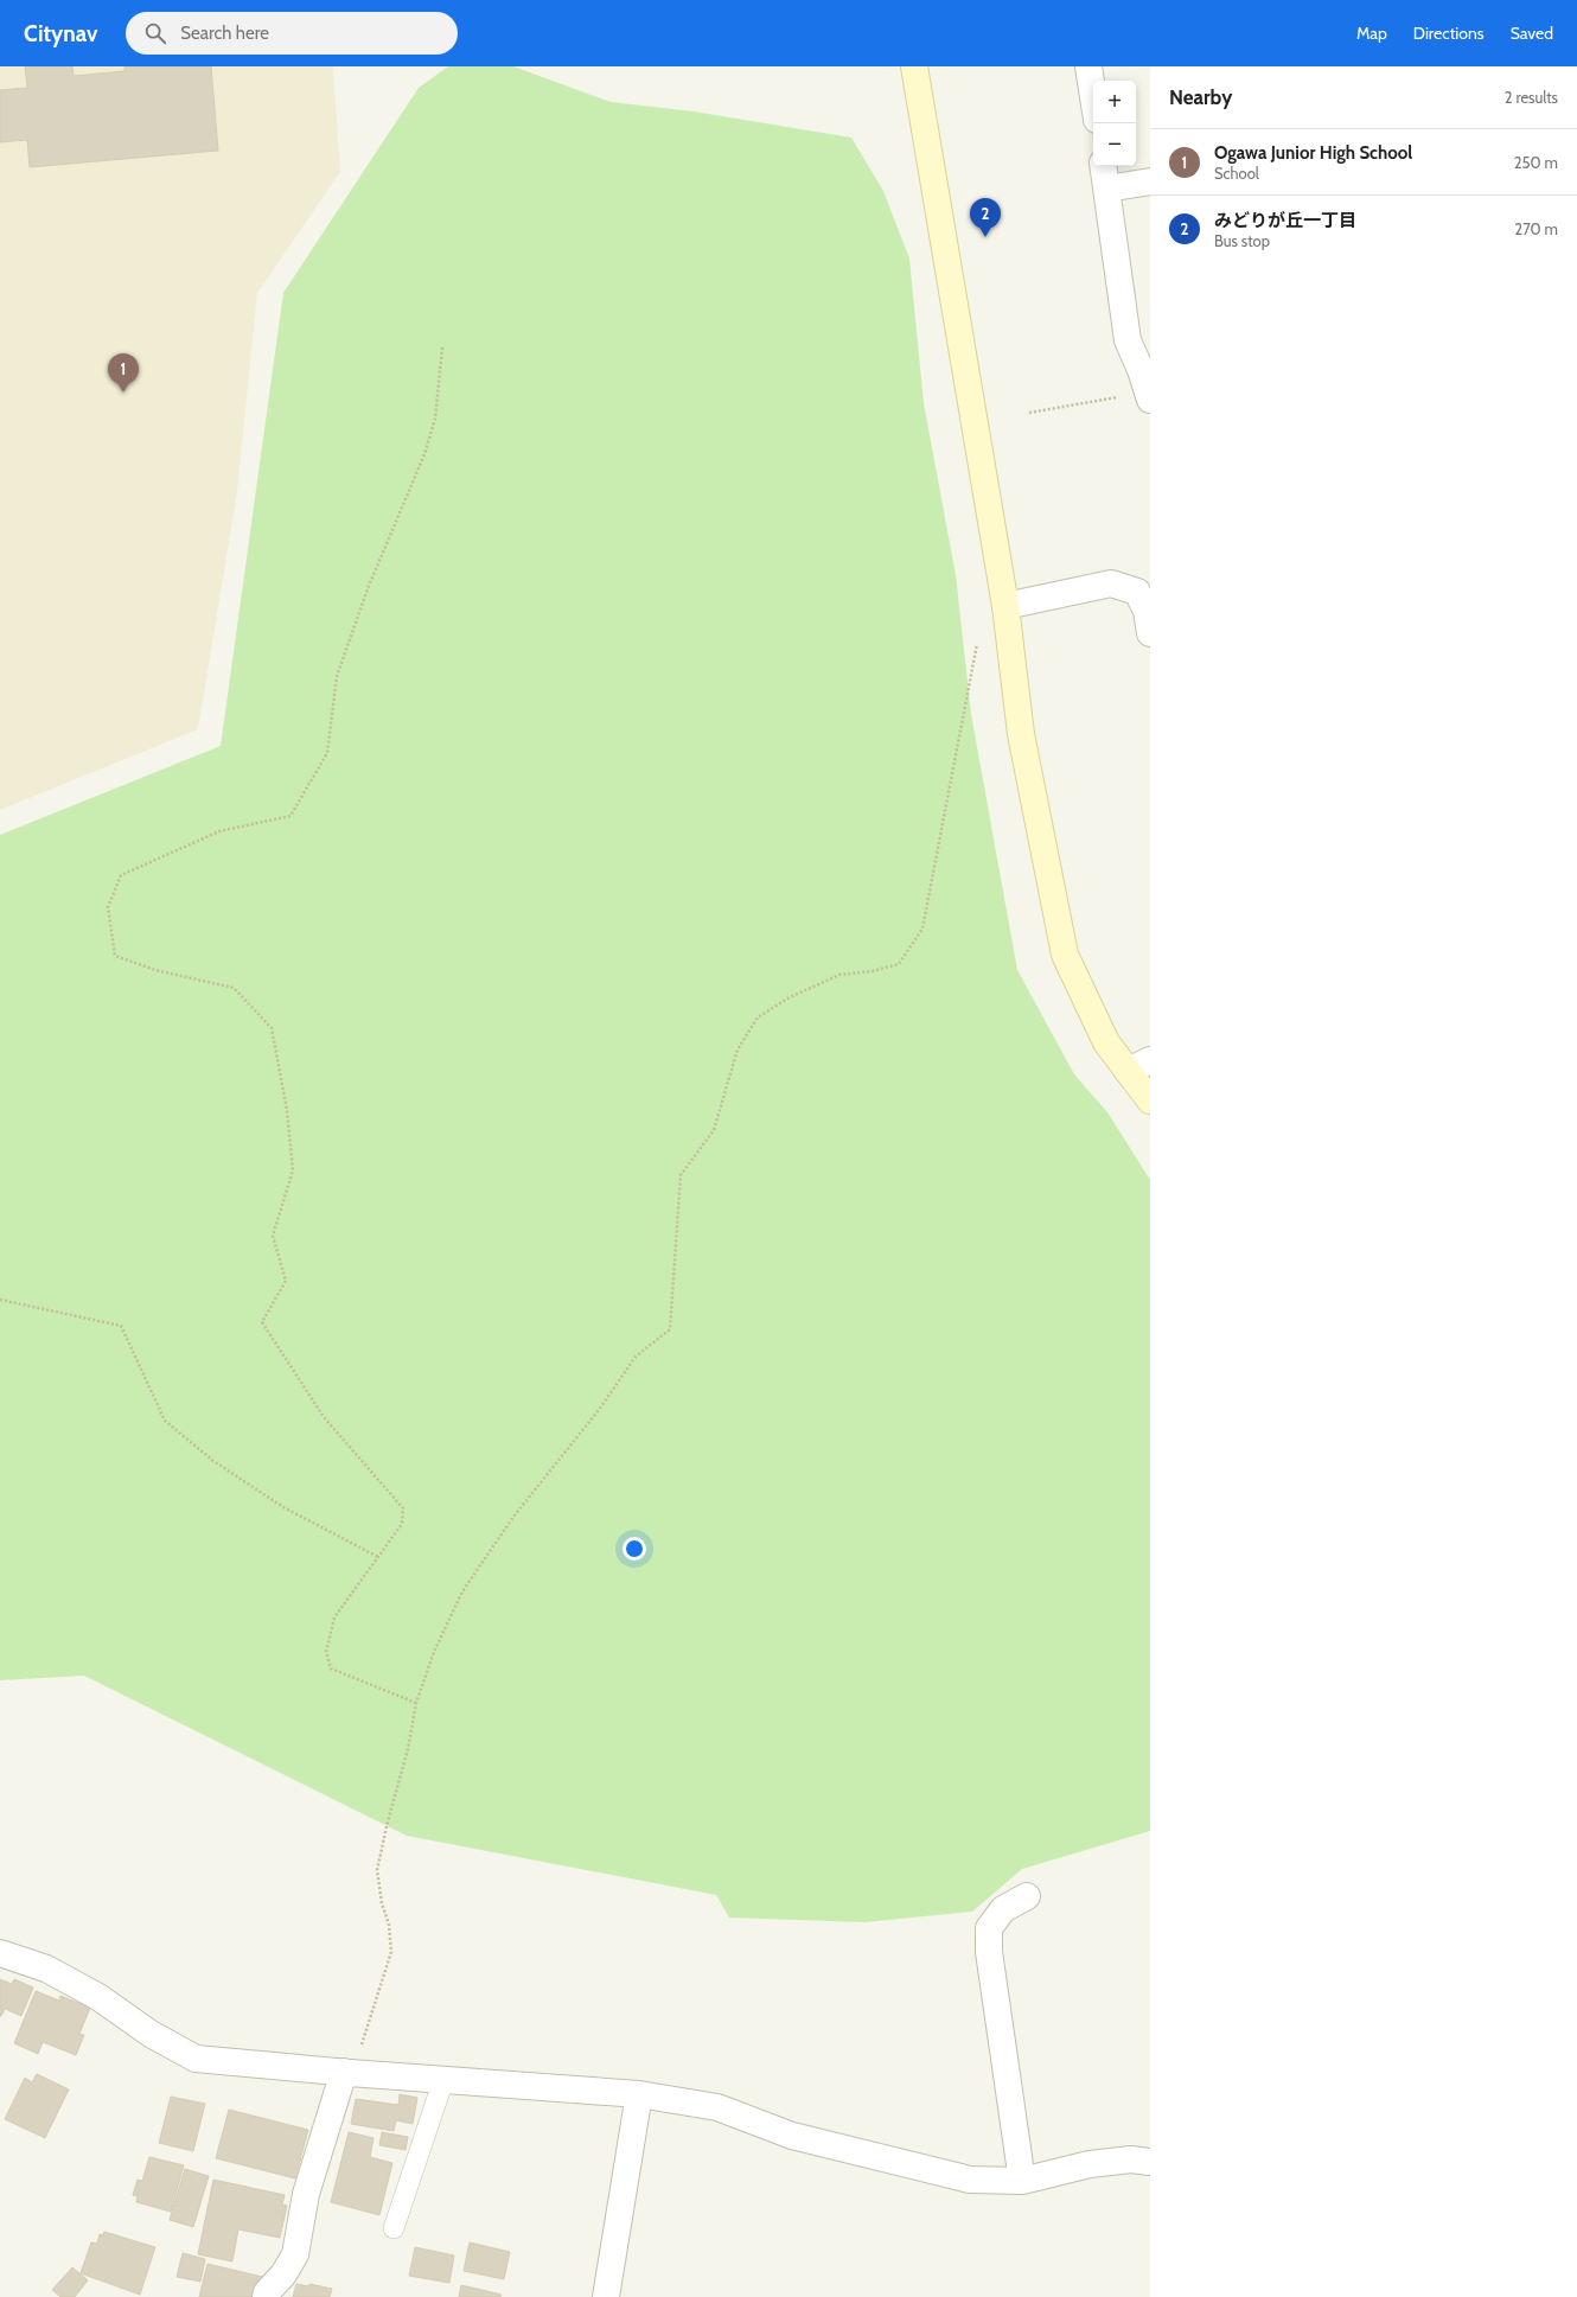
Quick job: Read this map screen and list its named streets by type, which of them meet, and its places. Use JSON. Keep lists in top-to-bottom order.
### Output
{
  "page": {
    "header": "Citynav",
    "search": "Search here",
    "nav": ["Map", "Directions", "Saved"],
    "heading": ["Nearby", "2 results"],
    "map_buttons": ["+", "−"],
    "list": [
      {
        "mark": "1",
        "name": "Ogawa Junior High School",
        "note": "School",
        "value": "250 m"
      },
      {
        "mark": "2",
        "name": "みどりが丘一丁目",
        "note": "Bus stop",
        "value": "270 m"
      }
    ],
    "pins": ["2", "1"]
  }
}
